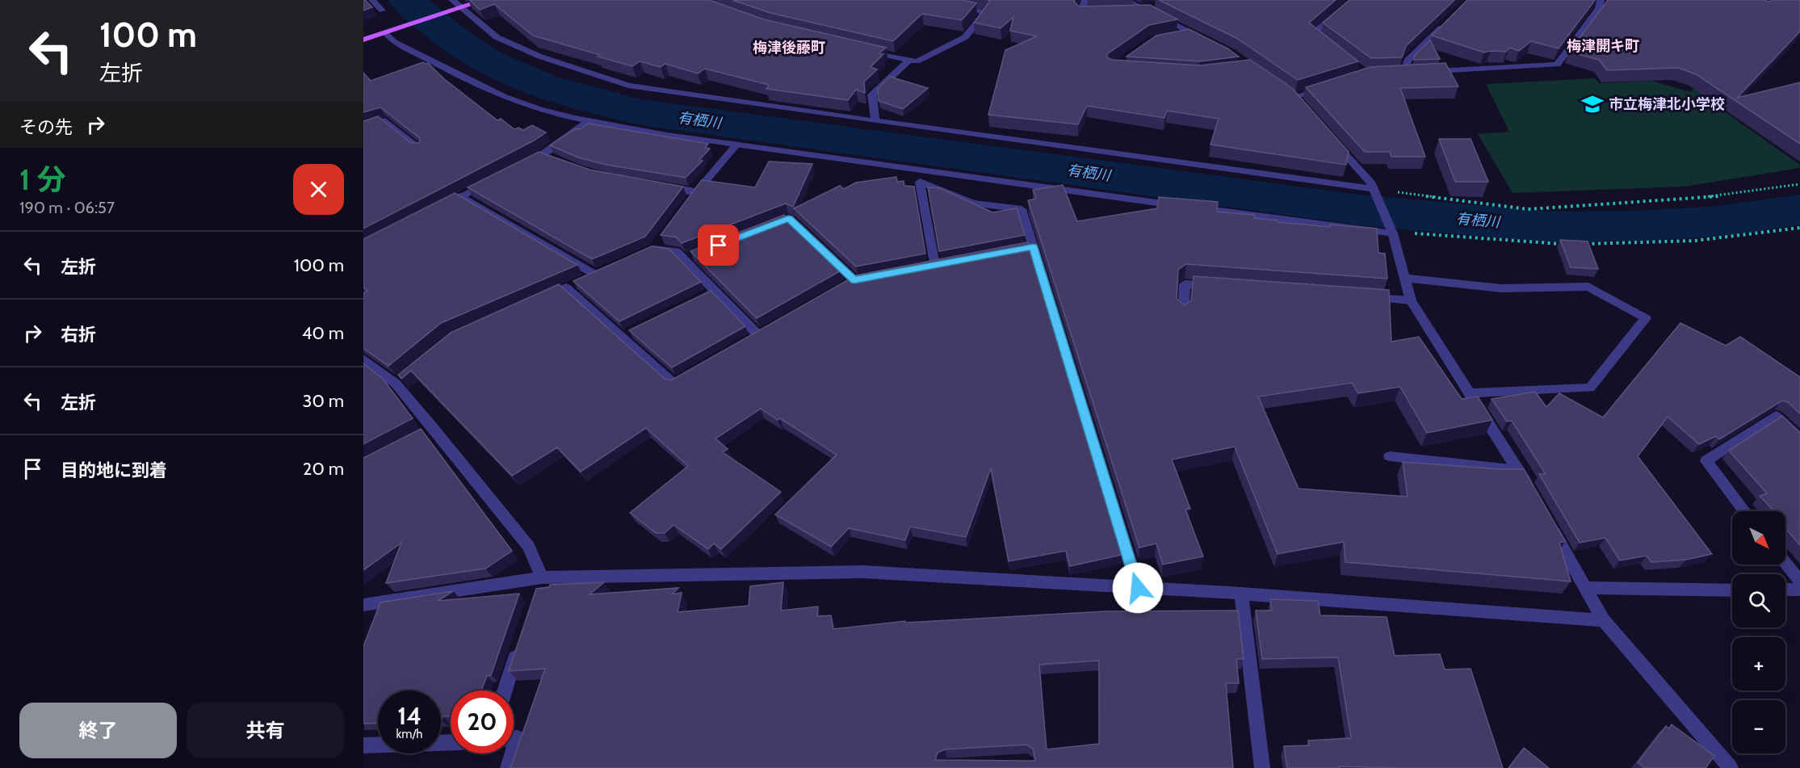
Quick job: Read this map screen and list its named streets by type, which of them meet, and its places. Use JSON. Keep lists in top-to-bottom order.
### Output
{
  "districts": ["梅津開キ町", "梅津後藤町"],
  "water": ["有栖川"],
  "places": {
    "school or university": ["市立梅津北小学校"]
  },
  "north": "bottom right",
  "page": {
    "turn": ["100 m", "左折"],
    "then": "その先",
    "heading": ["1 分", "190 m · 06:57"],
    "list": [
      {
        "name": "左折",
        "value": "100 m"
      },
      {
        "name": "右折",
        "value": "40 m"
      },
      {
        "name": "左折",
        "value": "30 m"
      },
      {
        "name": "目的地に到着",
        "value": "20 m"
      }
    ],
    "map_buttons": ["+", "−"],
    "speed": "14 km/h",
    "limit": "20",
    "buttons": ["終了", "共有"]
  }
}
